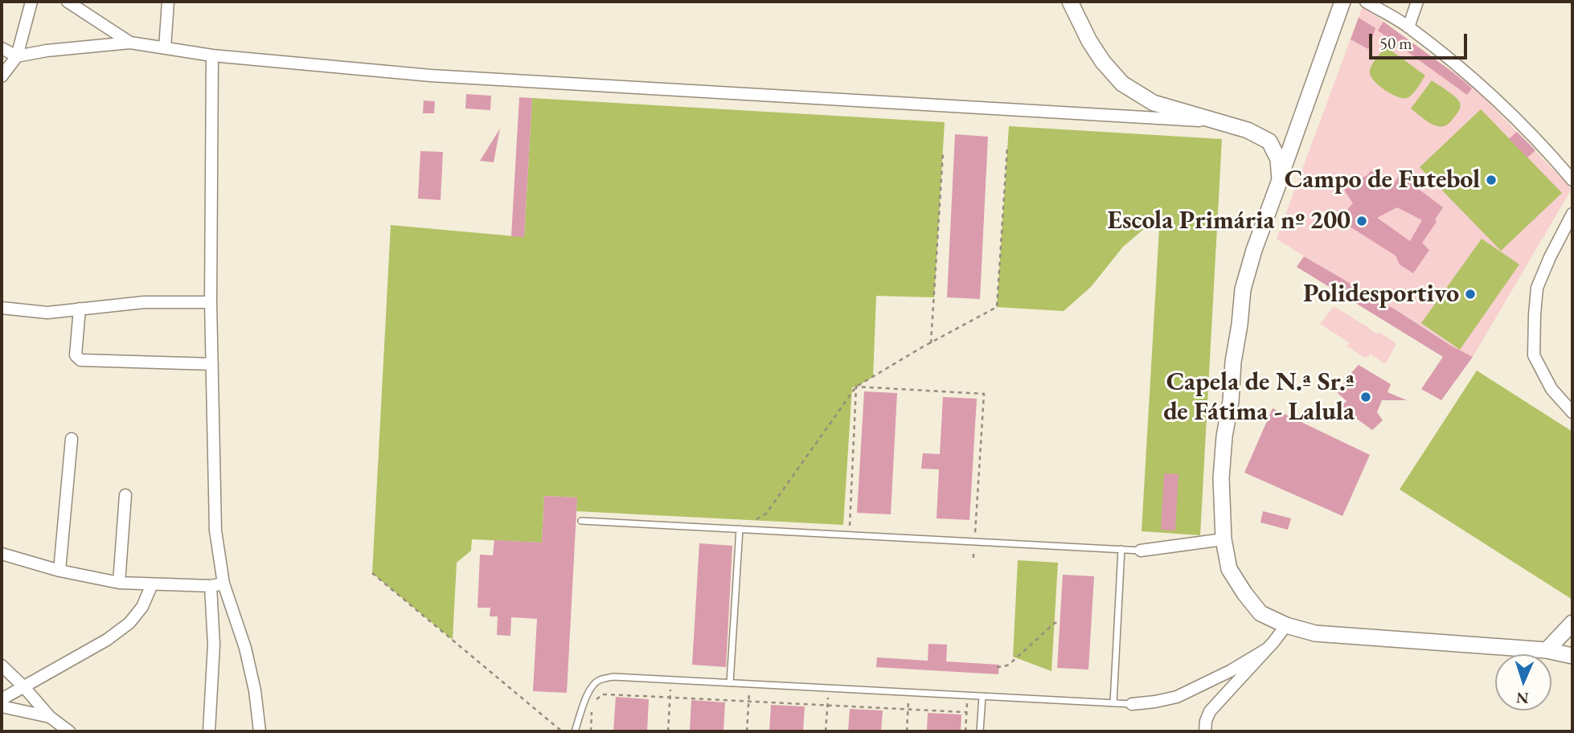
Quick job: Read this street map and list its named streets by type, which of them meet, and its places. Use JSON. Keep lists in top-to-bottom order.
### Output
{
  "places": [
    "Campo de Futebol",
    "Escola Primária nº 200",
    "Polidesportivo",
    "Capela de N.ª Sr.ª de Fátima - Lalula"
  ],
  "scale_bar": "50 m",
  "north": "bottom"
}
